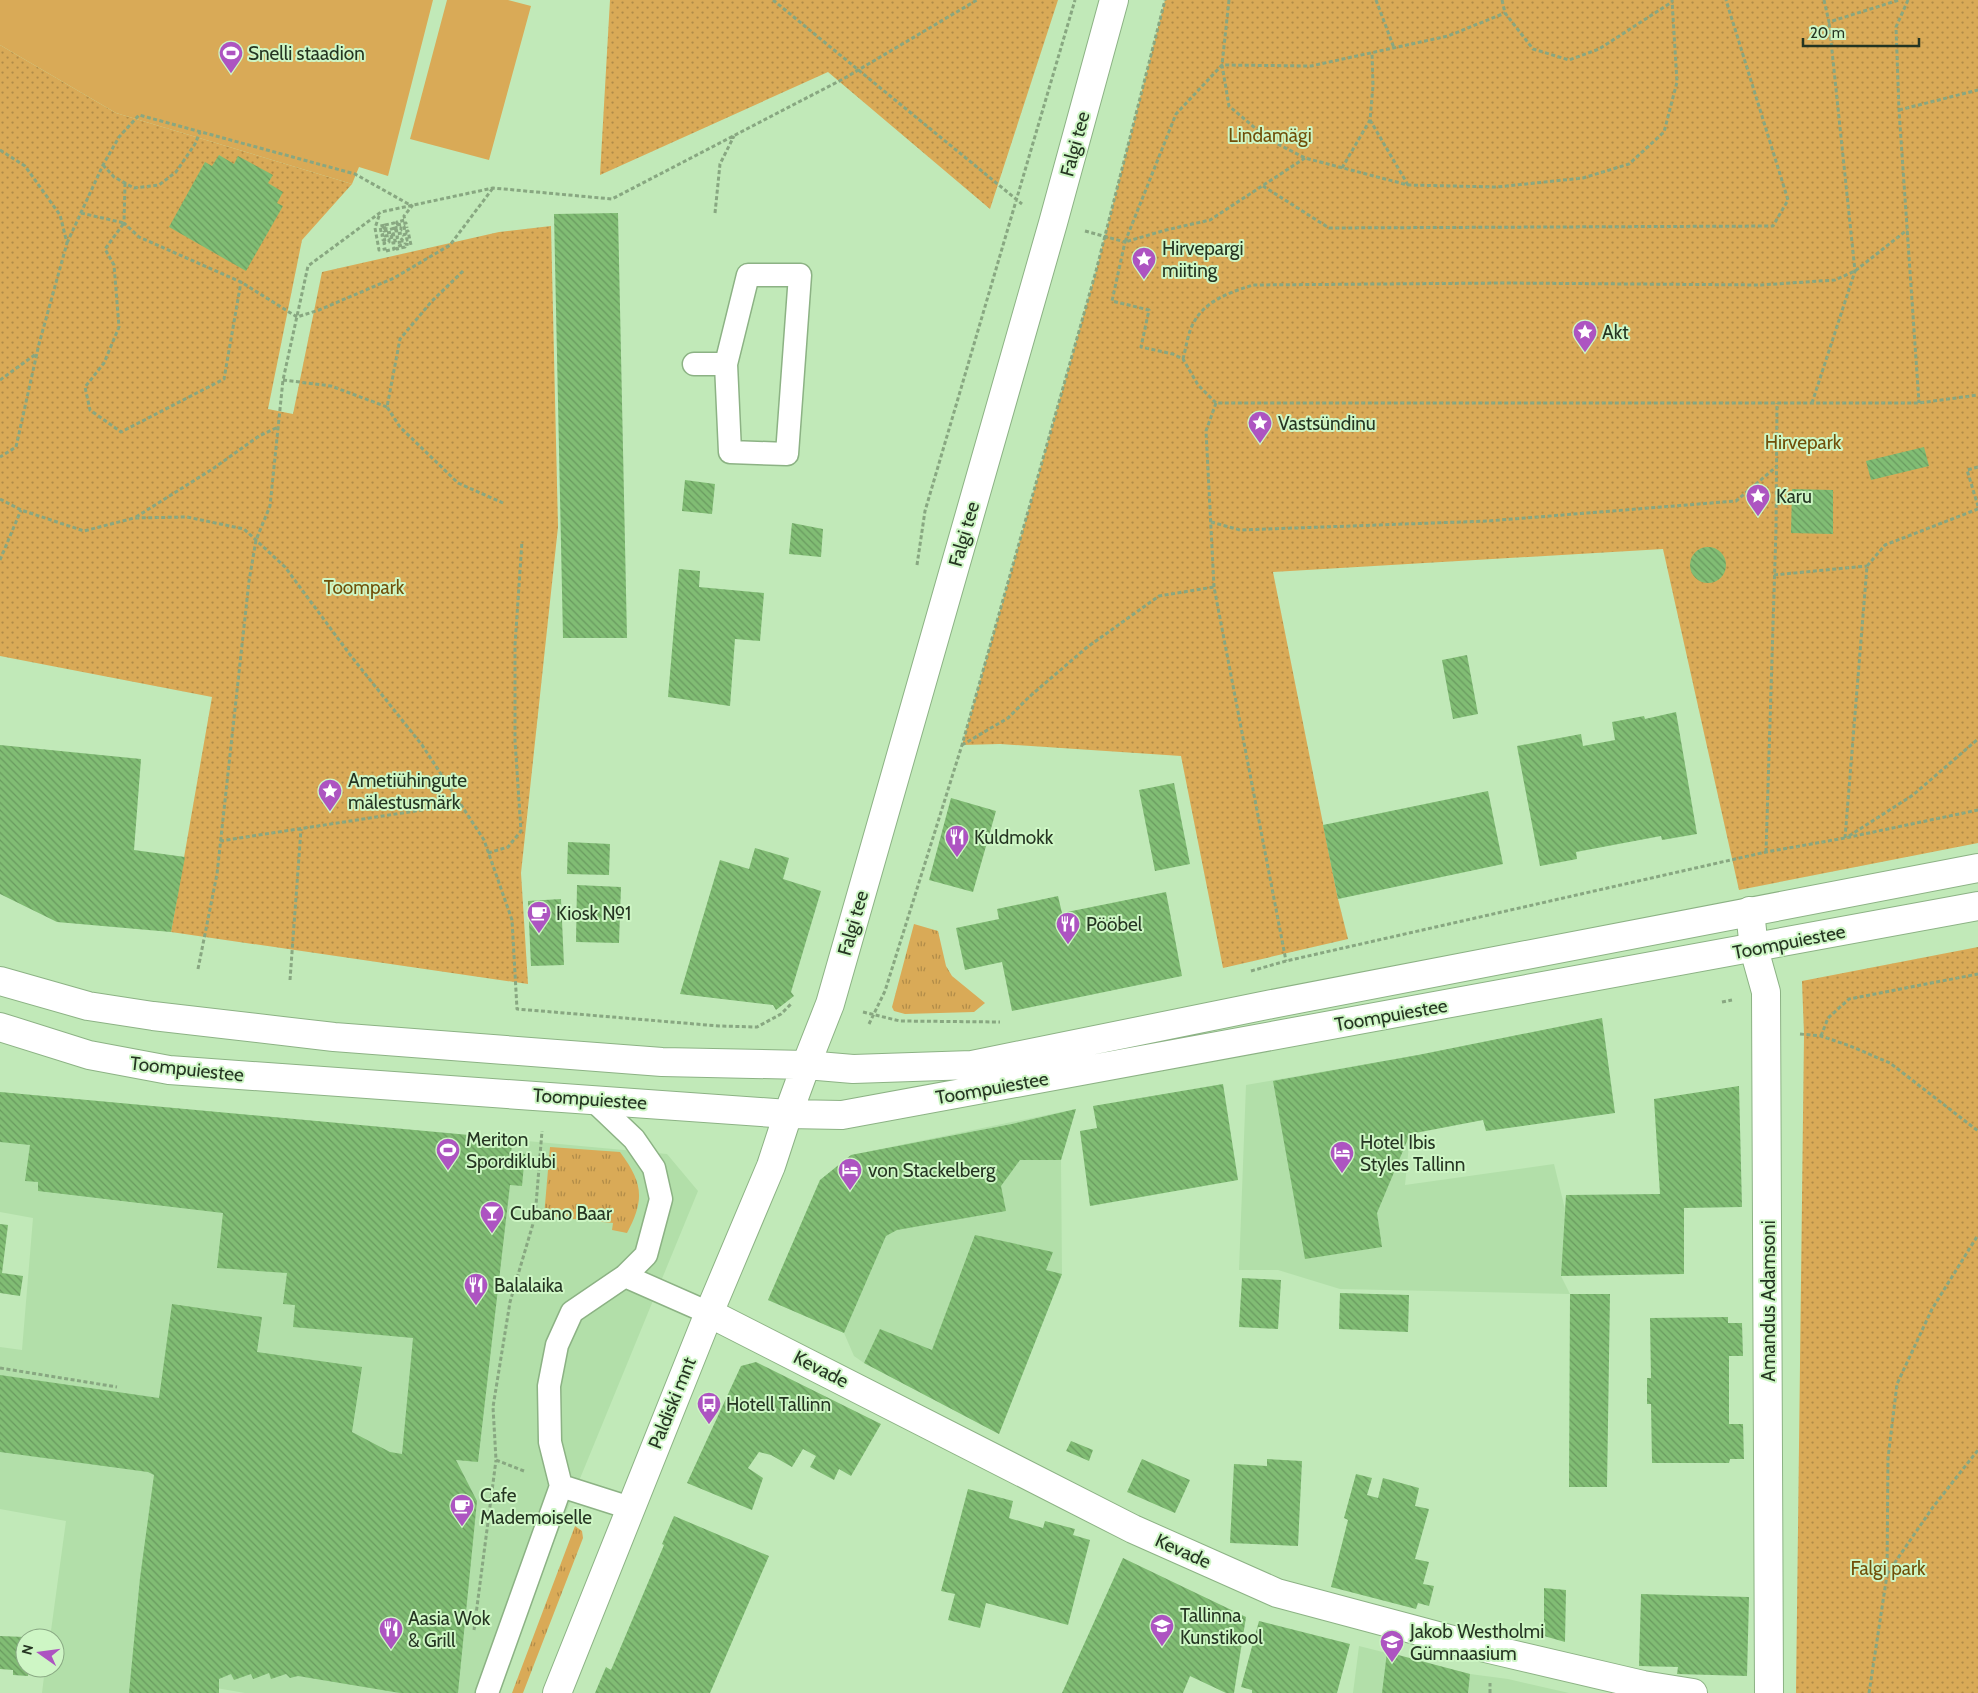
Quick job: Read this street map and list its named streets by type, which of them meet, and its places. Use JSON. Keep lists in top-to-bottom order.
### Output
{
  "streets": {
    "main road": [
      "Falgi tee",
      "Toompuiestee",
      "Amandus Adamsoni",
      "Kevade",
      "Paldiski mnt"
    ]
  },
  "crossings": [
    ["Falgi tee", "Toompuiestee"],
    ["Falgi tee", "Paldiski mnt"],
    ["Toompuiestee", "Amandus Adamsoni"],
    ["Toompuiestee", "Paldiski mnt"],
    ["Kevade", "Paldiski mnt"]
  ],
  "parks": [
    "Lindamägi",
    "Hirvepark",
    "Toompark",
    "Falgi park"
  ],
  "places": {
    "sports": ["Snelli staadion", "Meriton Spordiklubi"],
    "place": [
      "Hirvepargi miiting",
      "Akt",
      "Vastsündinu",
      "Karu",
      "Ametiühingute mälestusmärk"
    ],
    "restaurant": [
      "Kuldmokk",
      "Pööbel",
      "Balalaika",
      "Aasia Wok & Grill"
    ],
    "cafe": ["Kiosk №1", "Cafe Mademoiselle"],
    "hotel": ["Hotel Ibis Styles Tallinn", "von Stackelberg"],
    "bar": ["Cubano Baar"],
    "bus stop": ["Hotell Tallinn"],
    "school or university": ["Tallinna Kunstikool", "Jakob Westholmi Gümnaasium"]
  },
  "scale_bar": "20 m",
  "north": "left"
}
